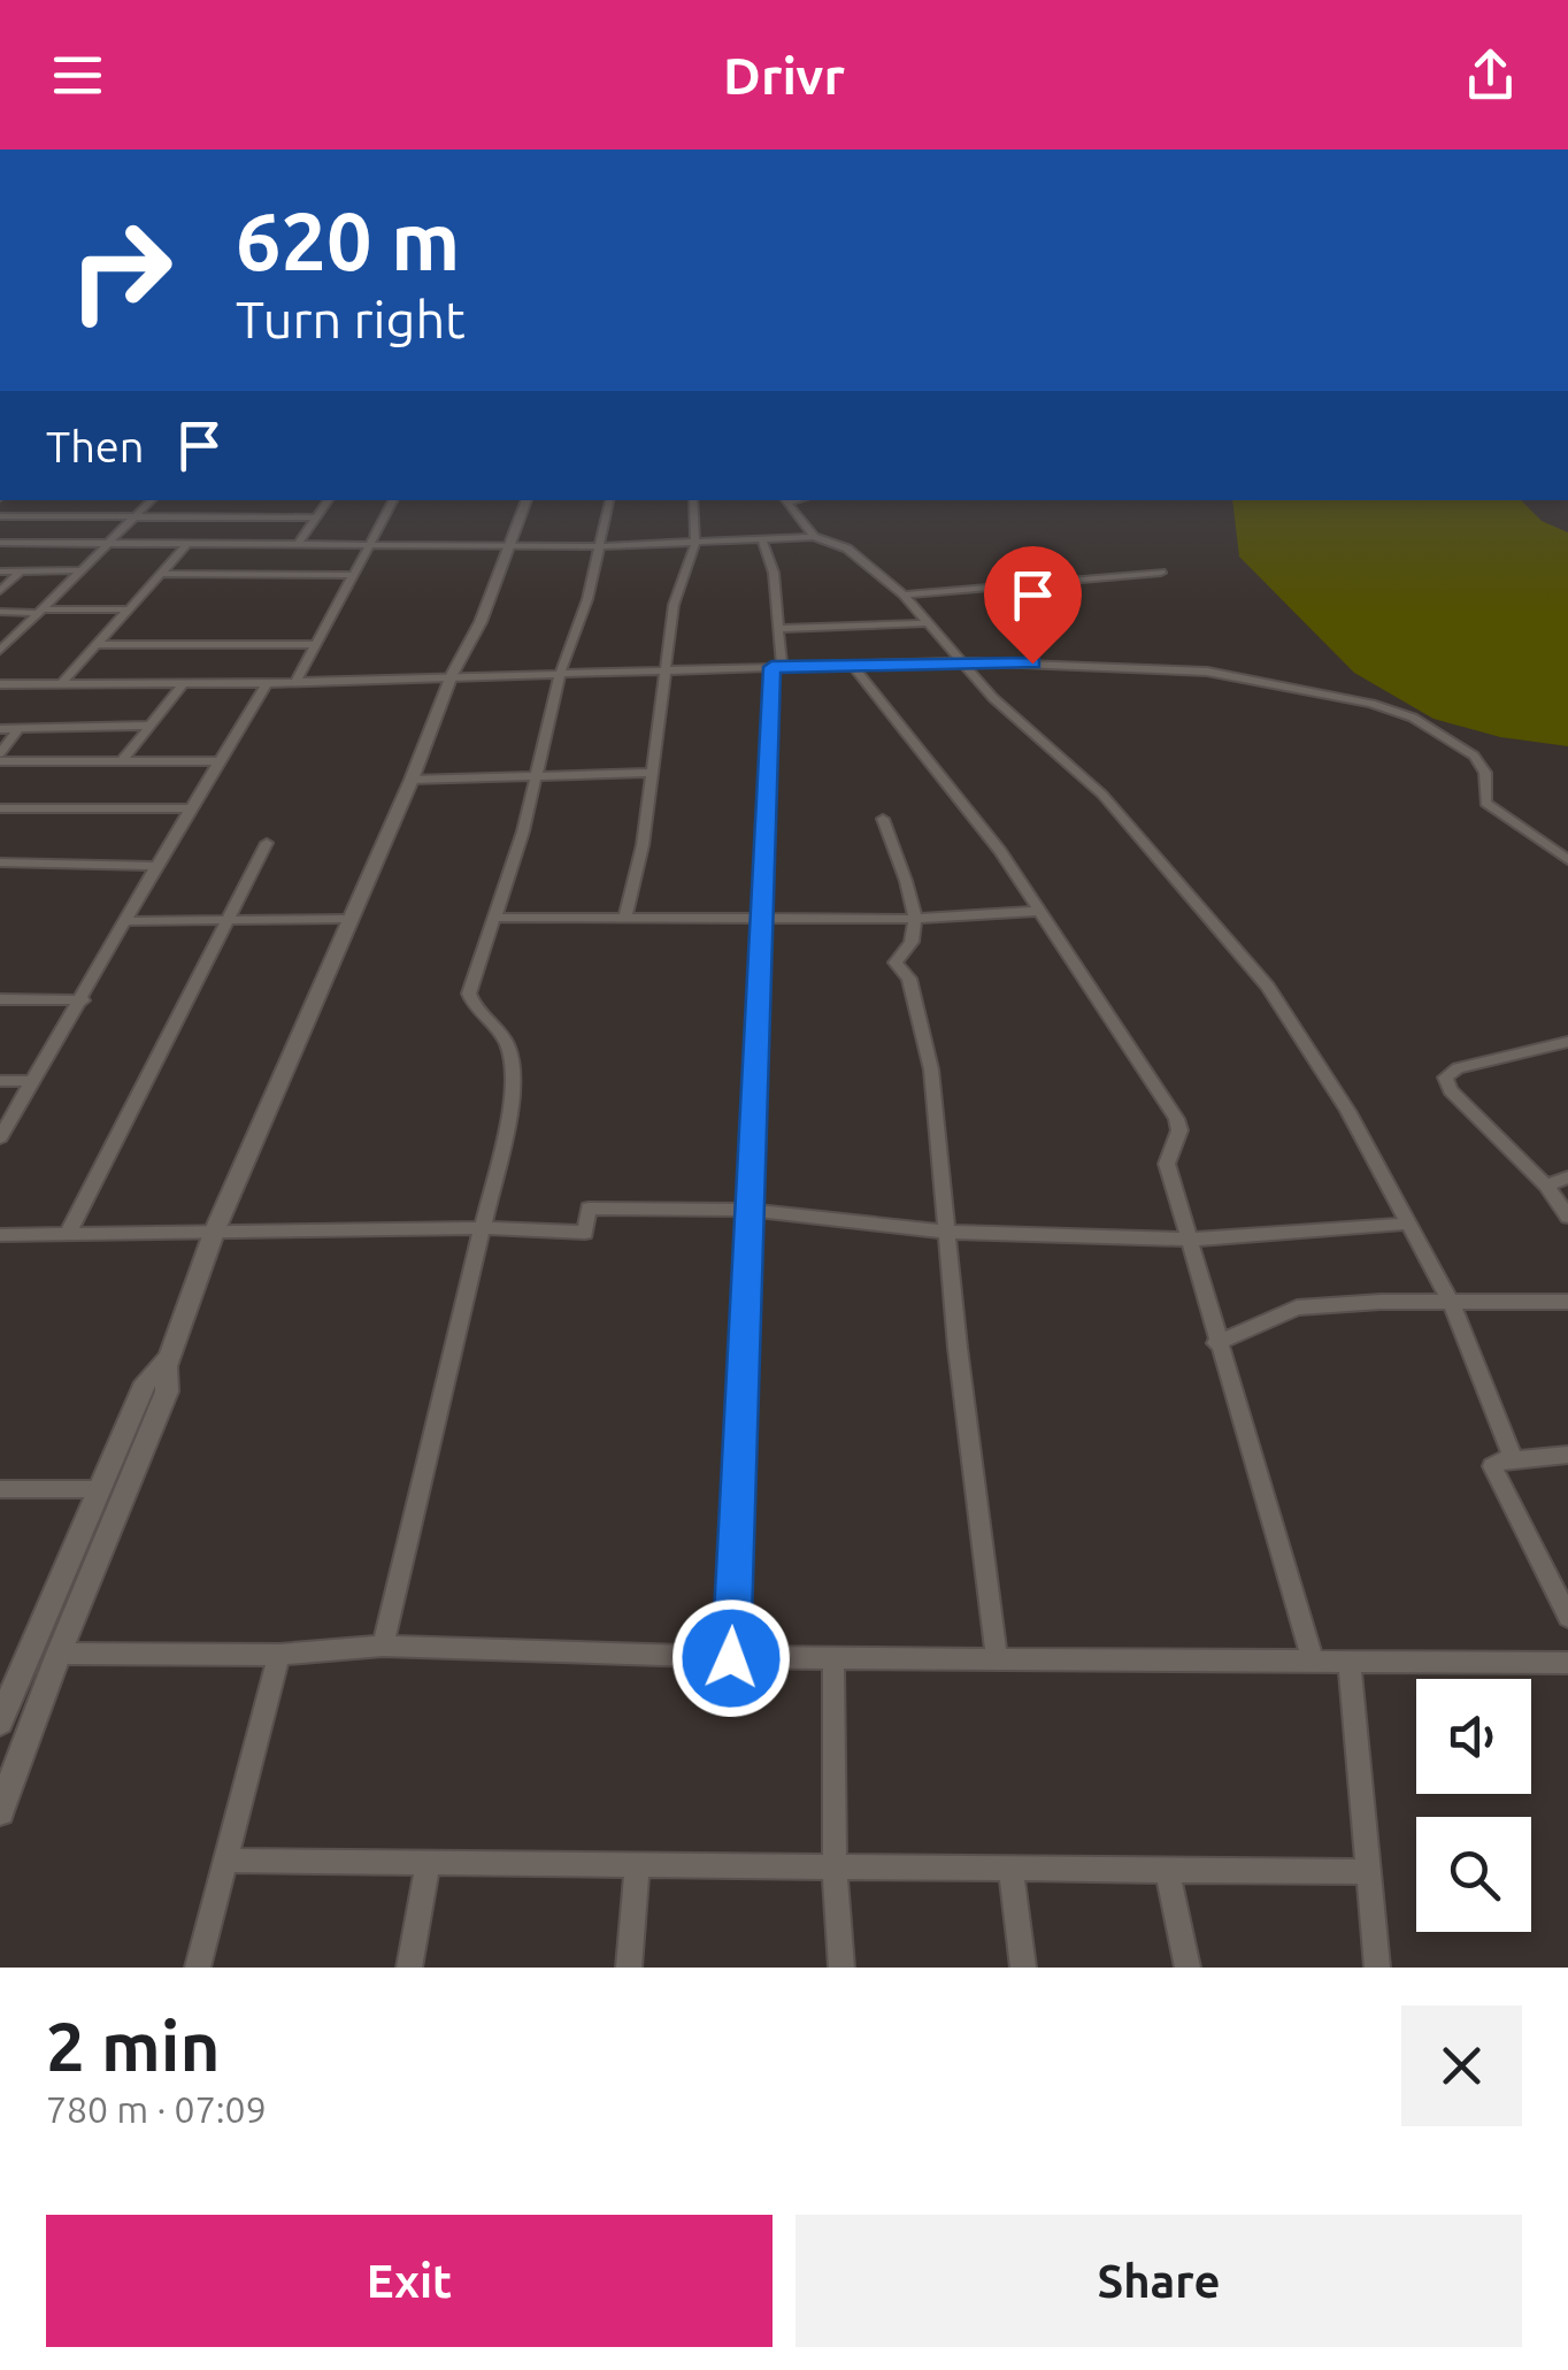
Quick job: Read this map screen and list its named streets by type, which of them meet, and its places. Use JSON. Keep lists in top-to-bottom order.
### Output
{
  "page": {
    "header": "Drivr",
    "turn": ["620 m", "Turn right"],
    "then": "Then",
    "heading": ["2 min", "780 m · 07:09"],
    "buttons": ["Exit", "Share"]
  }
}
